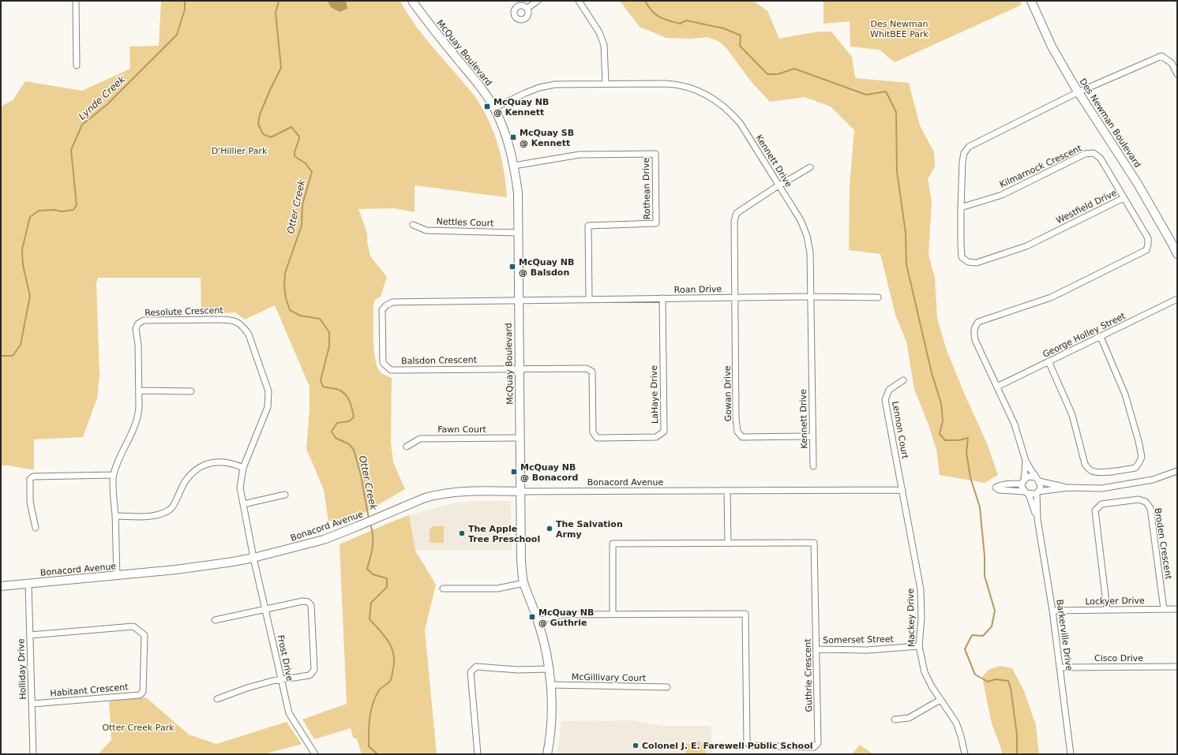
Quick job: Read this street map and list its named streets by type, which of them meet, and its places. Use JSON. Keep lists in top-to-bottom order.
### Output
{
  "streets": {
    "street": [
      "McQuay Boulevard",
      "Des Newman Boulevard",
      "Kennett Drive",
      "Kilmarnock Crescent",
      "Rothean Drive",
      "Westfield Drive",
      "Nettles Court",
      "Roan Drive",
      "Resolute Crescent",
      "George Holley Street",
      "Balsdon Crescent",
      "Gowan Drive",
      "LaHaye Drive",
      "Fawn Court",
      "Lennon Court",
      "Bonacord Avenue",
      "Broden Crescent",
      "Lockyer Drive",
      "Mackey Drive",
      "Barkerville Drive",
      "Somerset Street",
      "Frost Drive",
      "Cisco Drive",
      "Holliday Drive",
      "Guthrie Crescent",
      "McGillivary Court",
      "Habitant Crescent"
    ]
  },
  "crossings": [
    ["McQuay Boulevard", "Kennett Drive"],
    ["McQuay Boulevard", "Rothean Drive"],
    ["McQuay Boulevard", "Nettles Court"],
    ["McQuay Boulevard", "Roan Drive"],
    ["McQuay Boulevard", "Balsdon Crescent"],
    ["McQuay Boulevard", "LaHaye Drive"],
    ["McQuay Boulevard", "Fawn Court"],
    ["McQuay Boulevard", "Bonacord Avenue"],
    ["McQuay Boulevard", "Guthrie Crescent"],
    ["McQuay Boulevard", "McGillivary Court"],
    ["Des Newman Boulevard", "Westfield Drive"],
    ["Kennett Drive", "Roan Drive"],
    ["Kennett Drive", "Gowan Drive"],
    ["Kilmarnock Crescent", "Westfield Drive"],
    ["Rothean Drive", "Roan Drive"],
    ["Westfield Drive", "George Holley Street"],
    ["Westfield Drive", "Barkerville Drive"],
    ["Roan Drive", "Balsdon Crescent"],
    ["Roan Drive", "Gowan Drive"],
    ["Roan Drive", "LaHaye Drive"],
    ["Resolute Crescent", "Bonacord Avenue"],
    ["Resolute Crescent", "Frost Drive"],
    ["Balsdon Crescent", "LaHaye Drive"],
    ["Lennon Court", "Bonacord Avenue"],
    ["Lennon Court", "Mackey Drive"],
    ["Bonacord Avenue", "Mackey Drive"],
    ["Bonacord Avenue", "Frost Drive"],
    ["Bonacord Avenue", "Holliday Drive"],
    ["Broden Crescent", "Lockyer Drive"],
    ["Lockyer Drive", "Barkerville Drive"],
    ["Mackey Drive", "Somerset Street"],
    ["Barkerville Drive", "Cisco Drive"],
    ["Somerset Street", "Guthrie Crescent"],
    ["Holliday Drive", "Habitant Crescent"]
  ],
  "water": ["Lynde Creek", "Otter Creek"],
  "parks": ["Des Newman WhitBEE Park", "D'Hillier Park", "Otter Creek Park"],
  "places": {
    "transit": [
      "McQuay NB @ Kennett",
      "McQuay SB @ Kennett",
      "McQuay NB @ Balsdon",
      "McQuay NB @ Bonacord",
      "McQuay NB @ Guthrie"
    ],
    "other": ["The Salvation Army", "The Apple Tree Preschool", "Colonel J. E. Farewell Public School"]
  }
}
